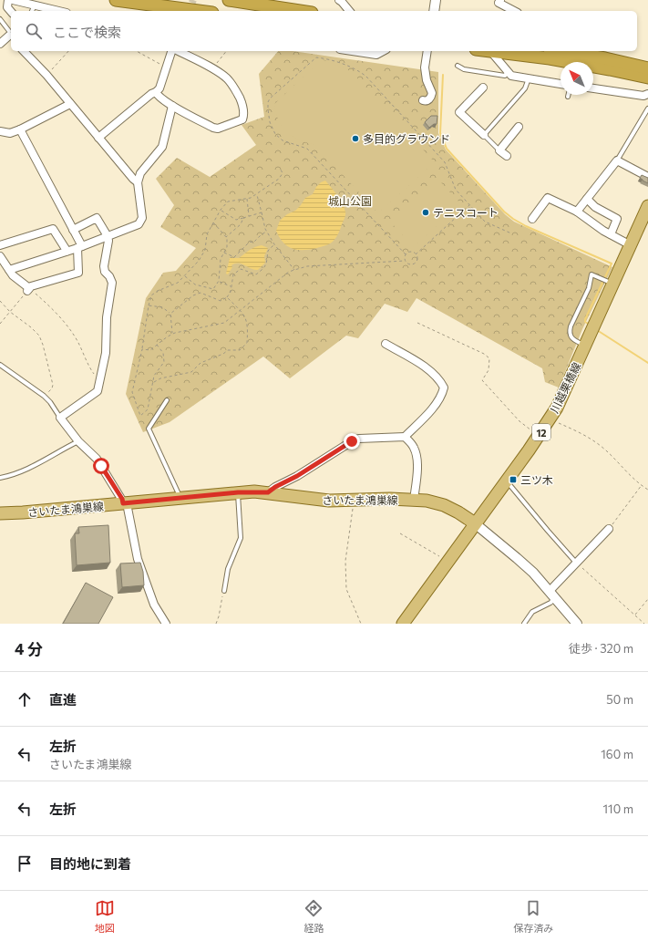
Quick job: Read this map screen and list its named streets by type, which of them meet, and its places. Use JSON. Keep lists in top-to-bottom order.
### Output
{
  "streets": {
    "main road": ["川越栗橋線", "12", "さいたま鴻巣線"]
  },
  "crossings": [
    ["川越栗橋線", "さいたま鴻巣線"]
  ],
  "parks": ["城山公園"],
  "places": {
    "other": ["多目的グラウンド", "テニスコート"],
    "transit": ["三ツ木"]
  },
  "north": "top left",
  "page": {
    "search": "ここで検索",
    "heading": ["4 分", "徒歩 · 320 m"],
    "list": [
      ["直進", "50 m"],
      ["左折", "さいたま鴻巣線", "160 m"],
      ["左折", "110 m"],
      "目的地に到着"
    ],
    "nav": ["地図", "経路", "保存済み"]
  }
}
